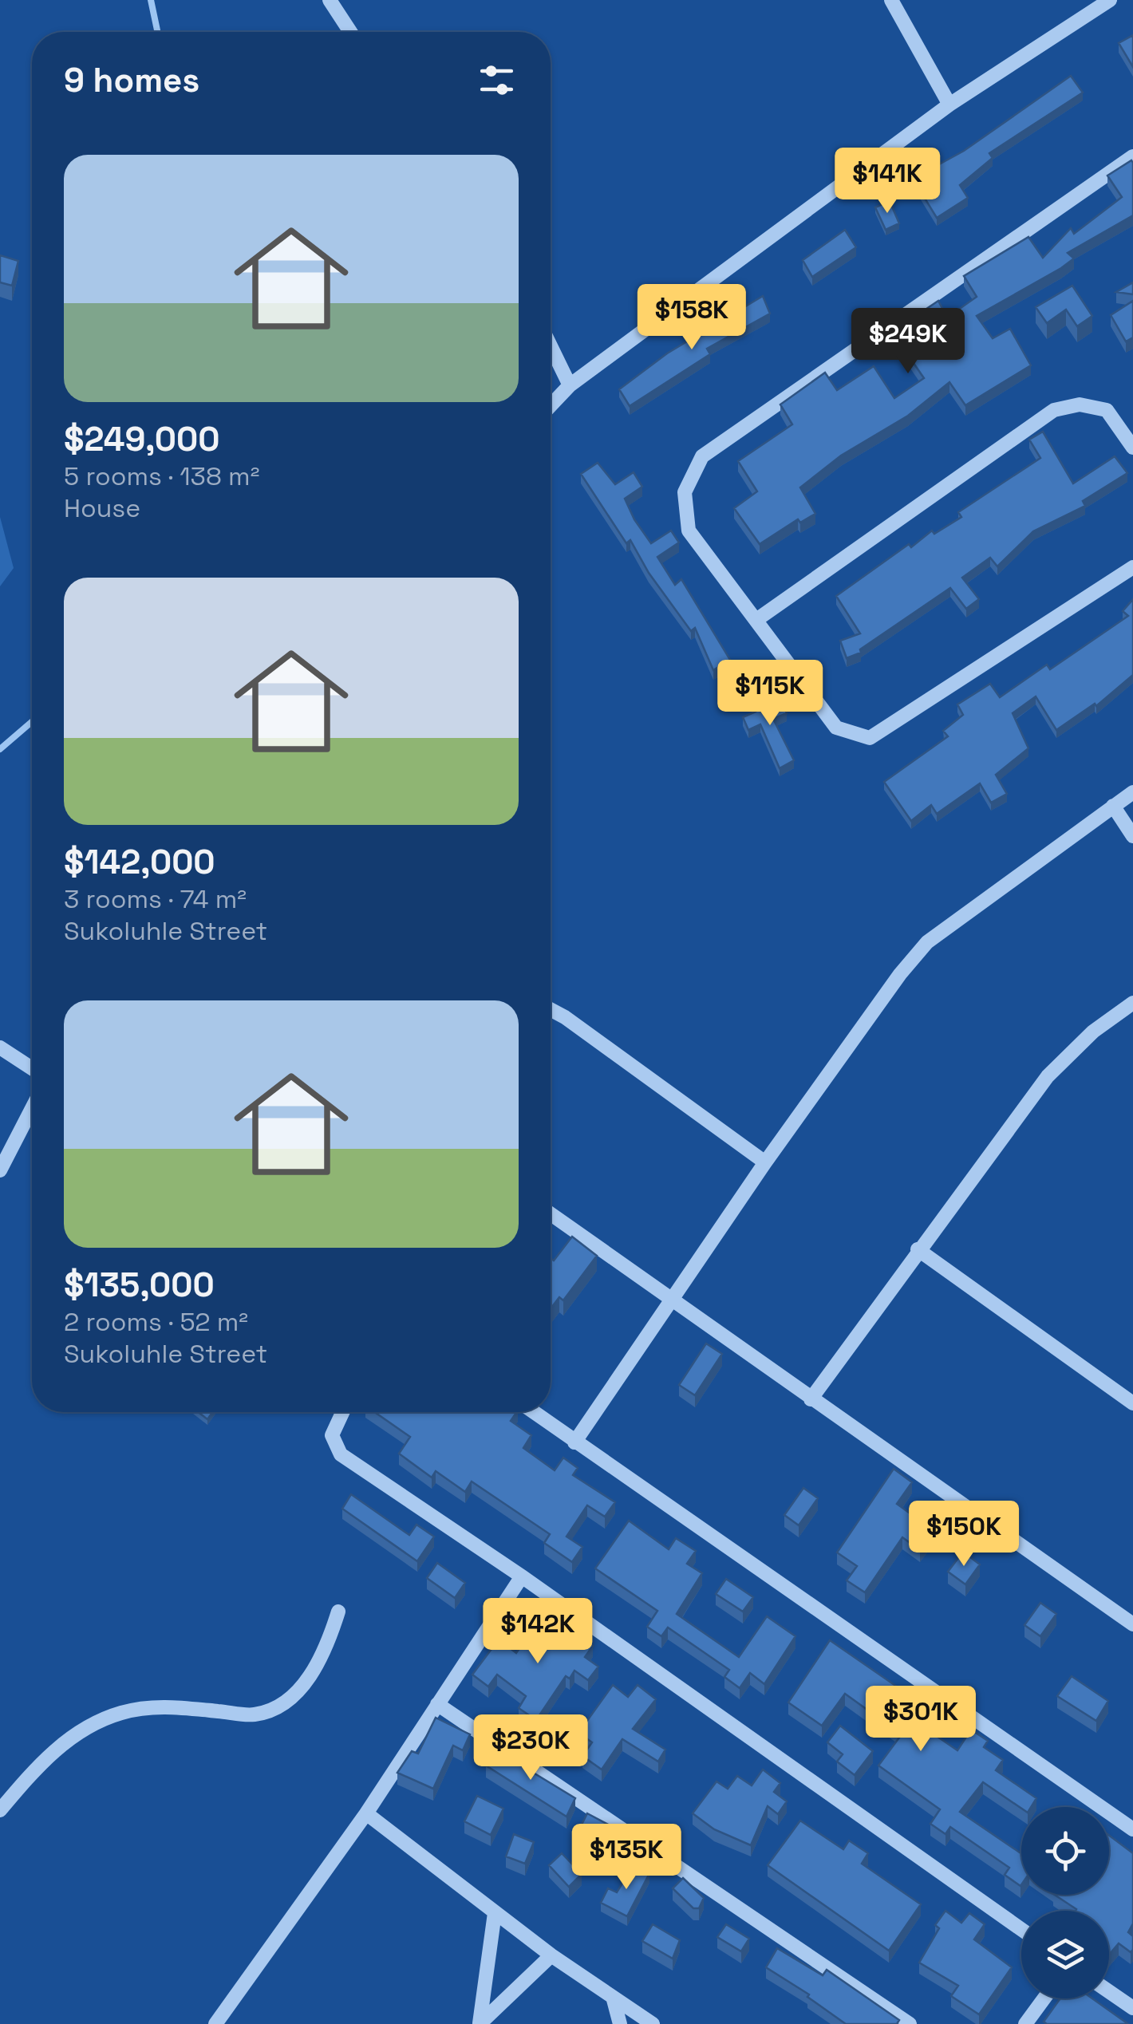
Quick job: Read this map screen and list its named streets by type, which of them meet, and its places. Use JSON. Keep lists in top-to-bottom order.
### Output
{
  "page": {
    "heading": "9 homes",
    "list": [
      {
        "name": "$249,000",
        "note": "5 rooms · 138 m² · House"
      },
      {
        "name": "$142,000",
        "note": "3 rooms · 74 m² · Sukoluhle Street"
      },
      {
        "name": "$135,000",
        "note": "2 rooms · 52 m² · Sukoluhle Street"
      }
    ],
    "price": [
      "$141K",
      "$158K",
      "$249K",
      "$115K",
      "$150K",
      "$142K",
      "$301K",
      "$230K",
      "$135K"
    ]
  }
}
